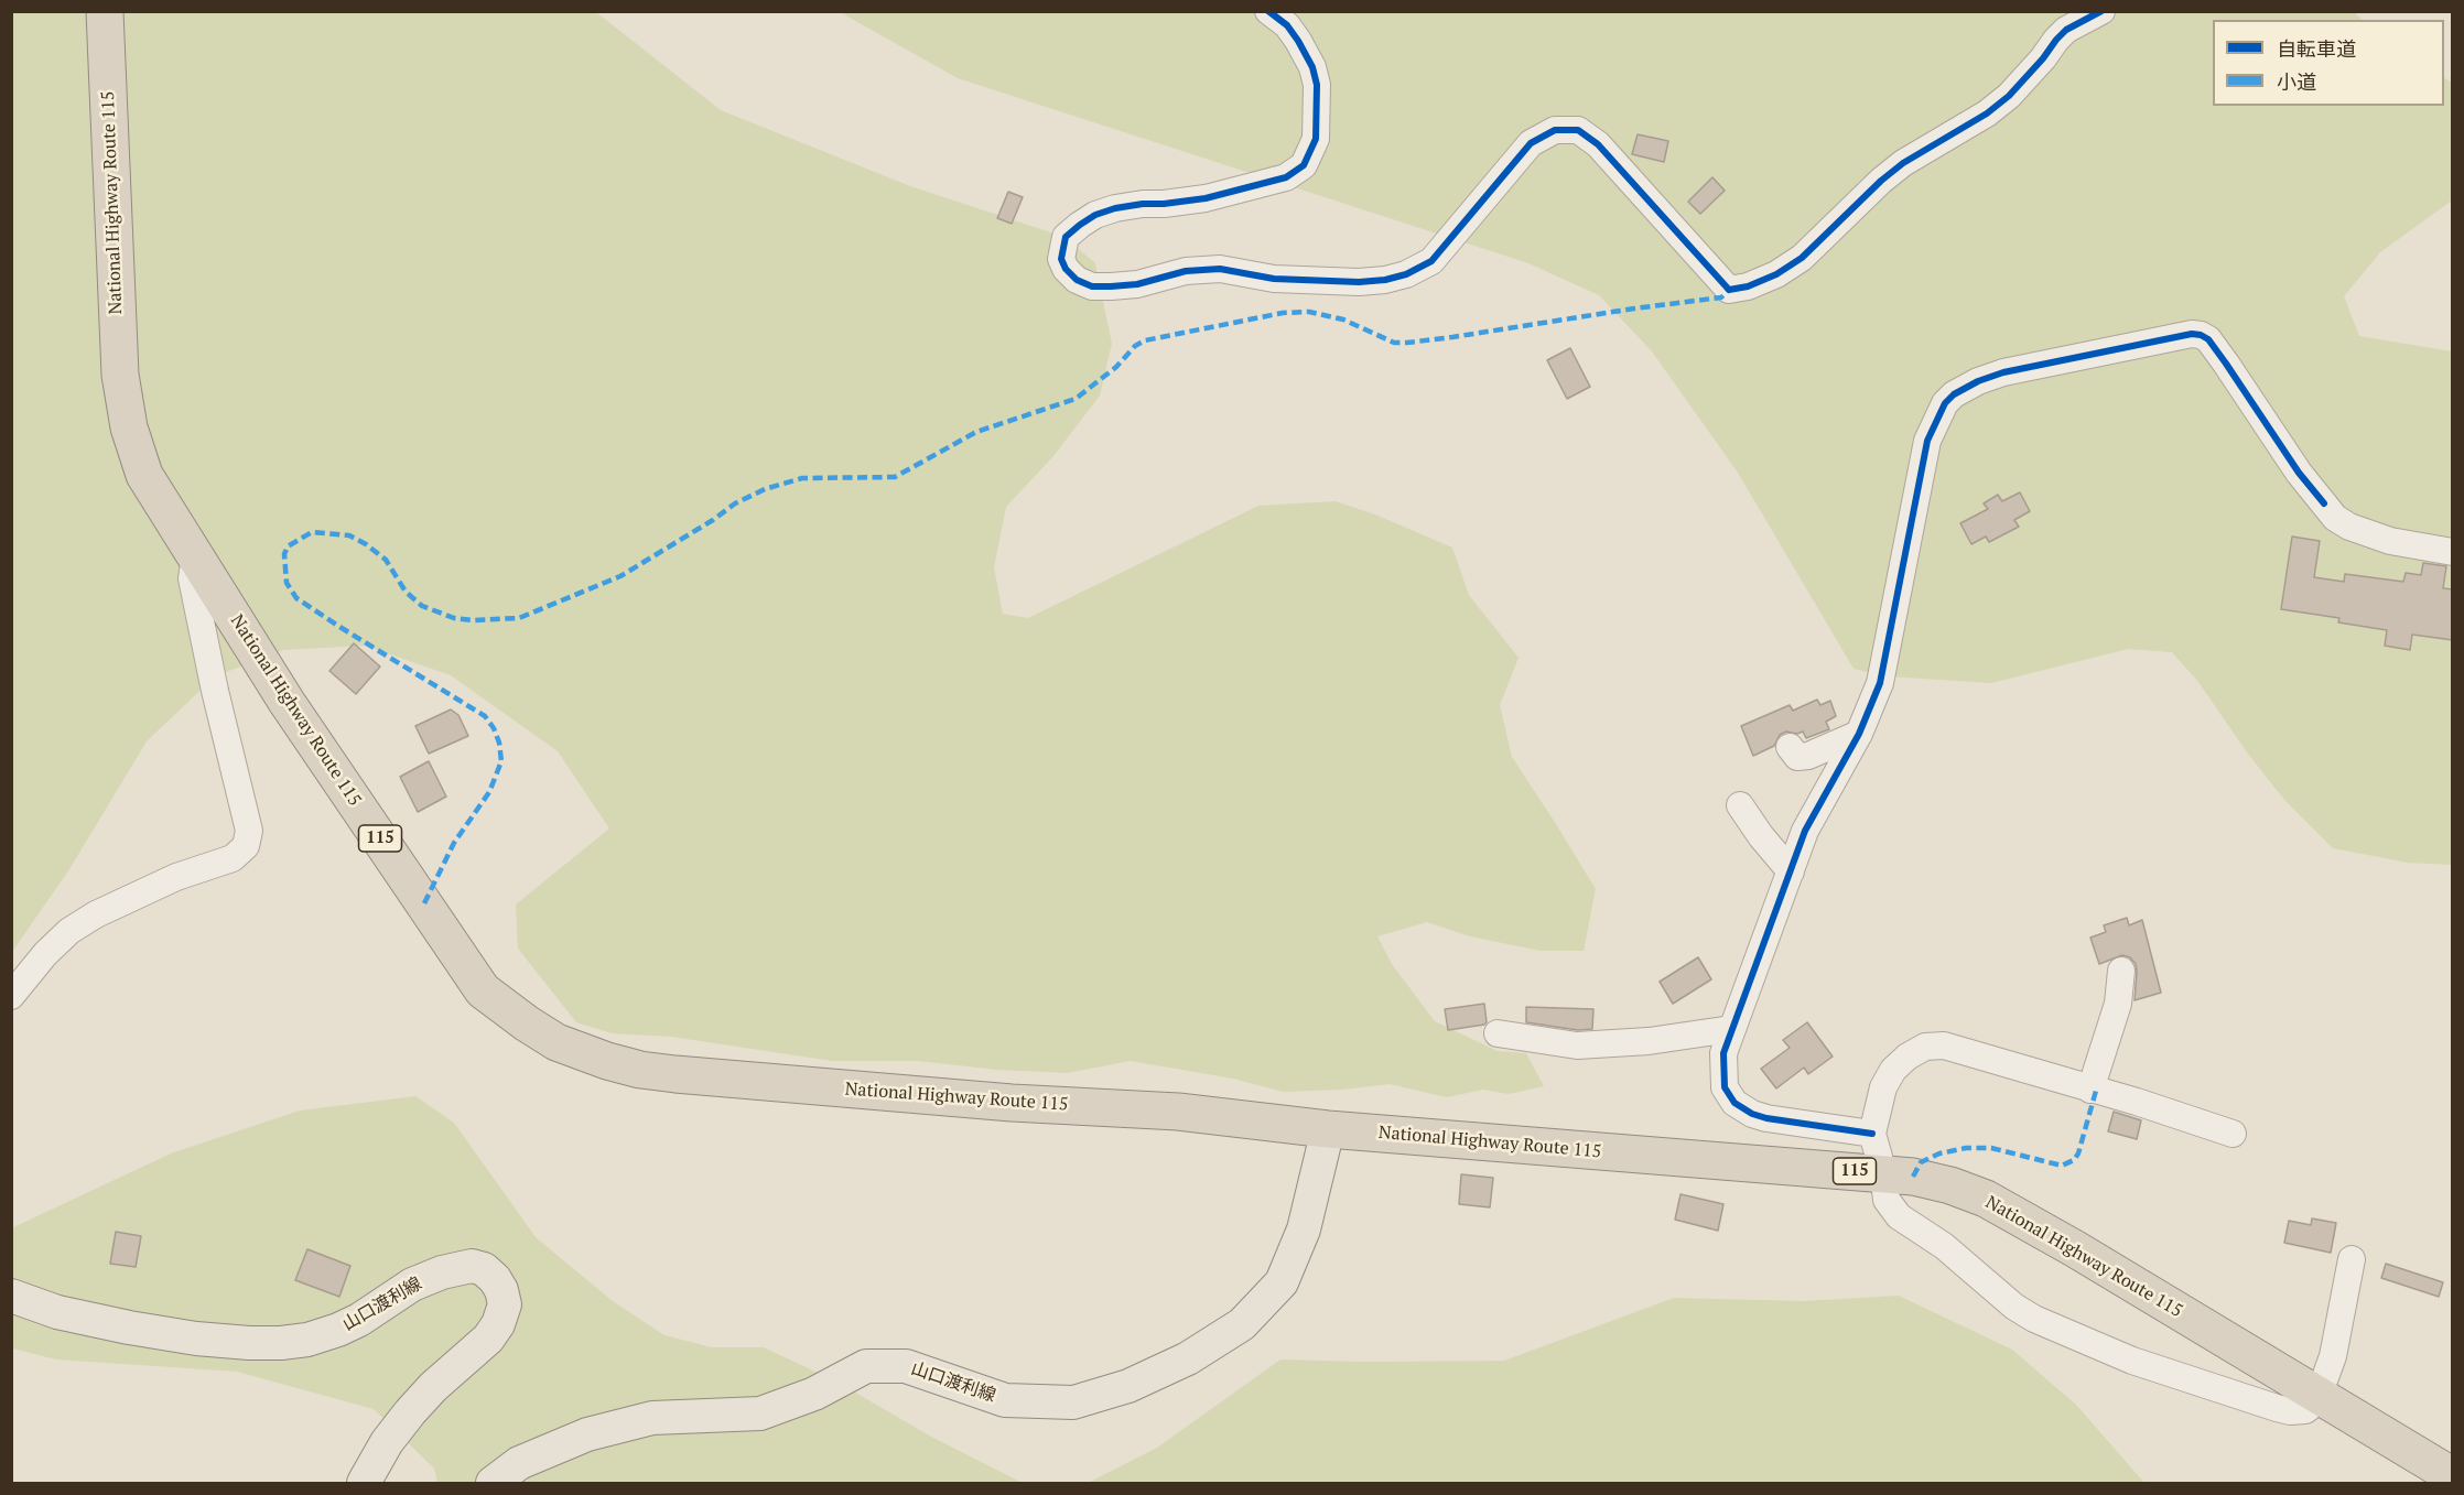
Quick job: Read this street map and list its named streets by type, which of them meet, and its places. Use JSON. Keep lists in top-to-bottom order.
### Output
{
  "streets": {
    "highway": ["National Highway Route 115", "115"],
    "main road": ["山口渡利線"]
  },
  "crossings": [
    ["National Highway Route 115", "山口渡利線"]
  ],
  "legend": ["自転車道", "小道"]
}
